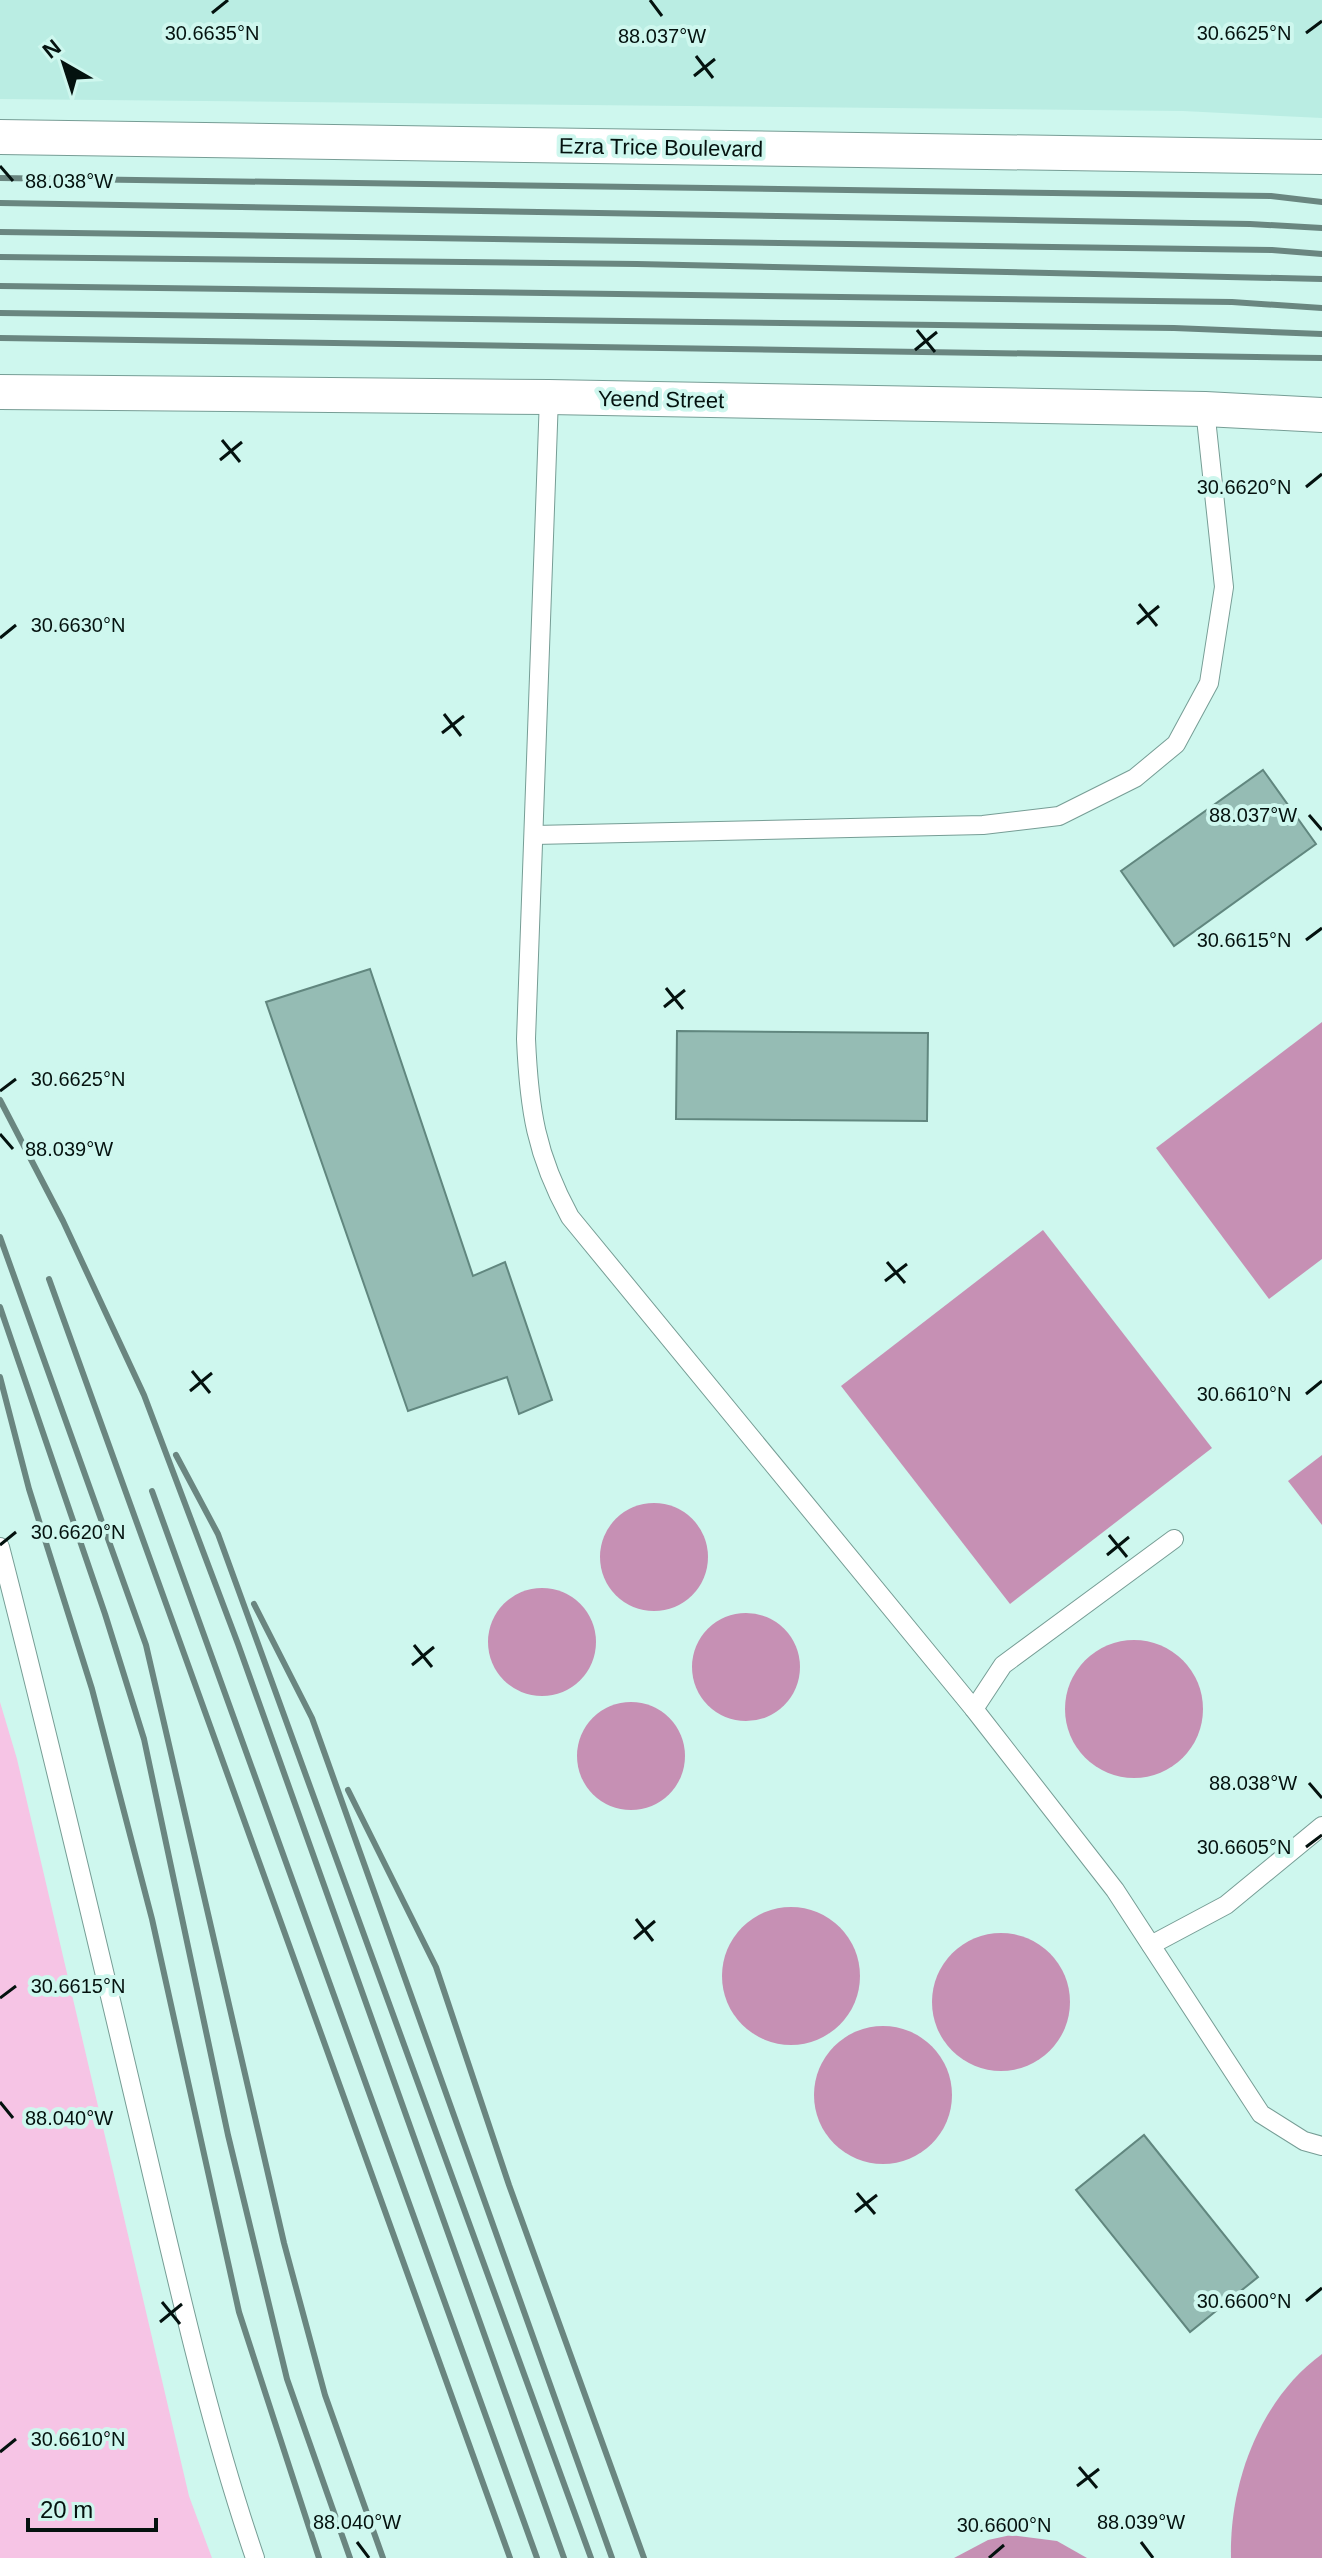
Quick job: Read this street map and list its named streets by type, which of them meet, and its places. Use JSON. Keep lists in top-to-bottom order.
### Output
{
  "streets": {
    "street": ["Ezra Trice Boulevard", "Yeend Street"]
  },
  "scale_bar": "20 m",
  "north": "top left",
  "coordinates": [
    "30.6635°N",
    "30.6625°N",
    "88.037°W",
    "88.038°W",
    "30.6620°N",
    "30.6630°N",
    "30.6615°N",
    "88.039°W",
    "30.6610°N",
    "30.6605°N",
    "88.040°W",
    "30.6600°N"
  ]
}
